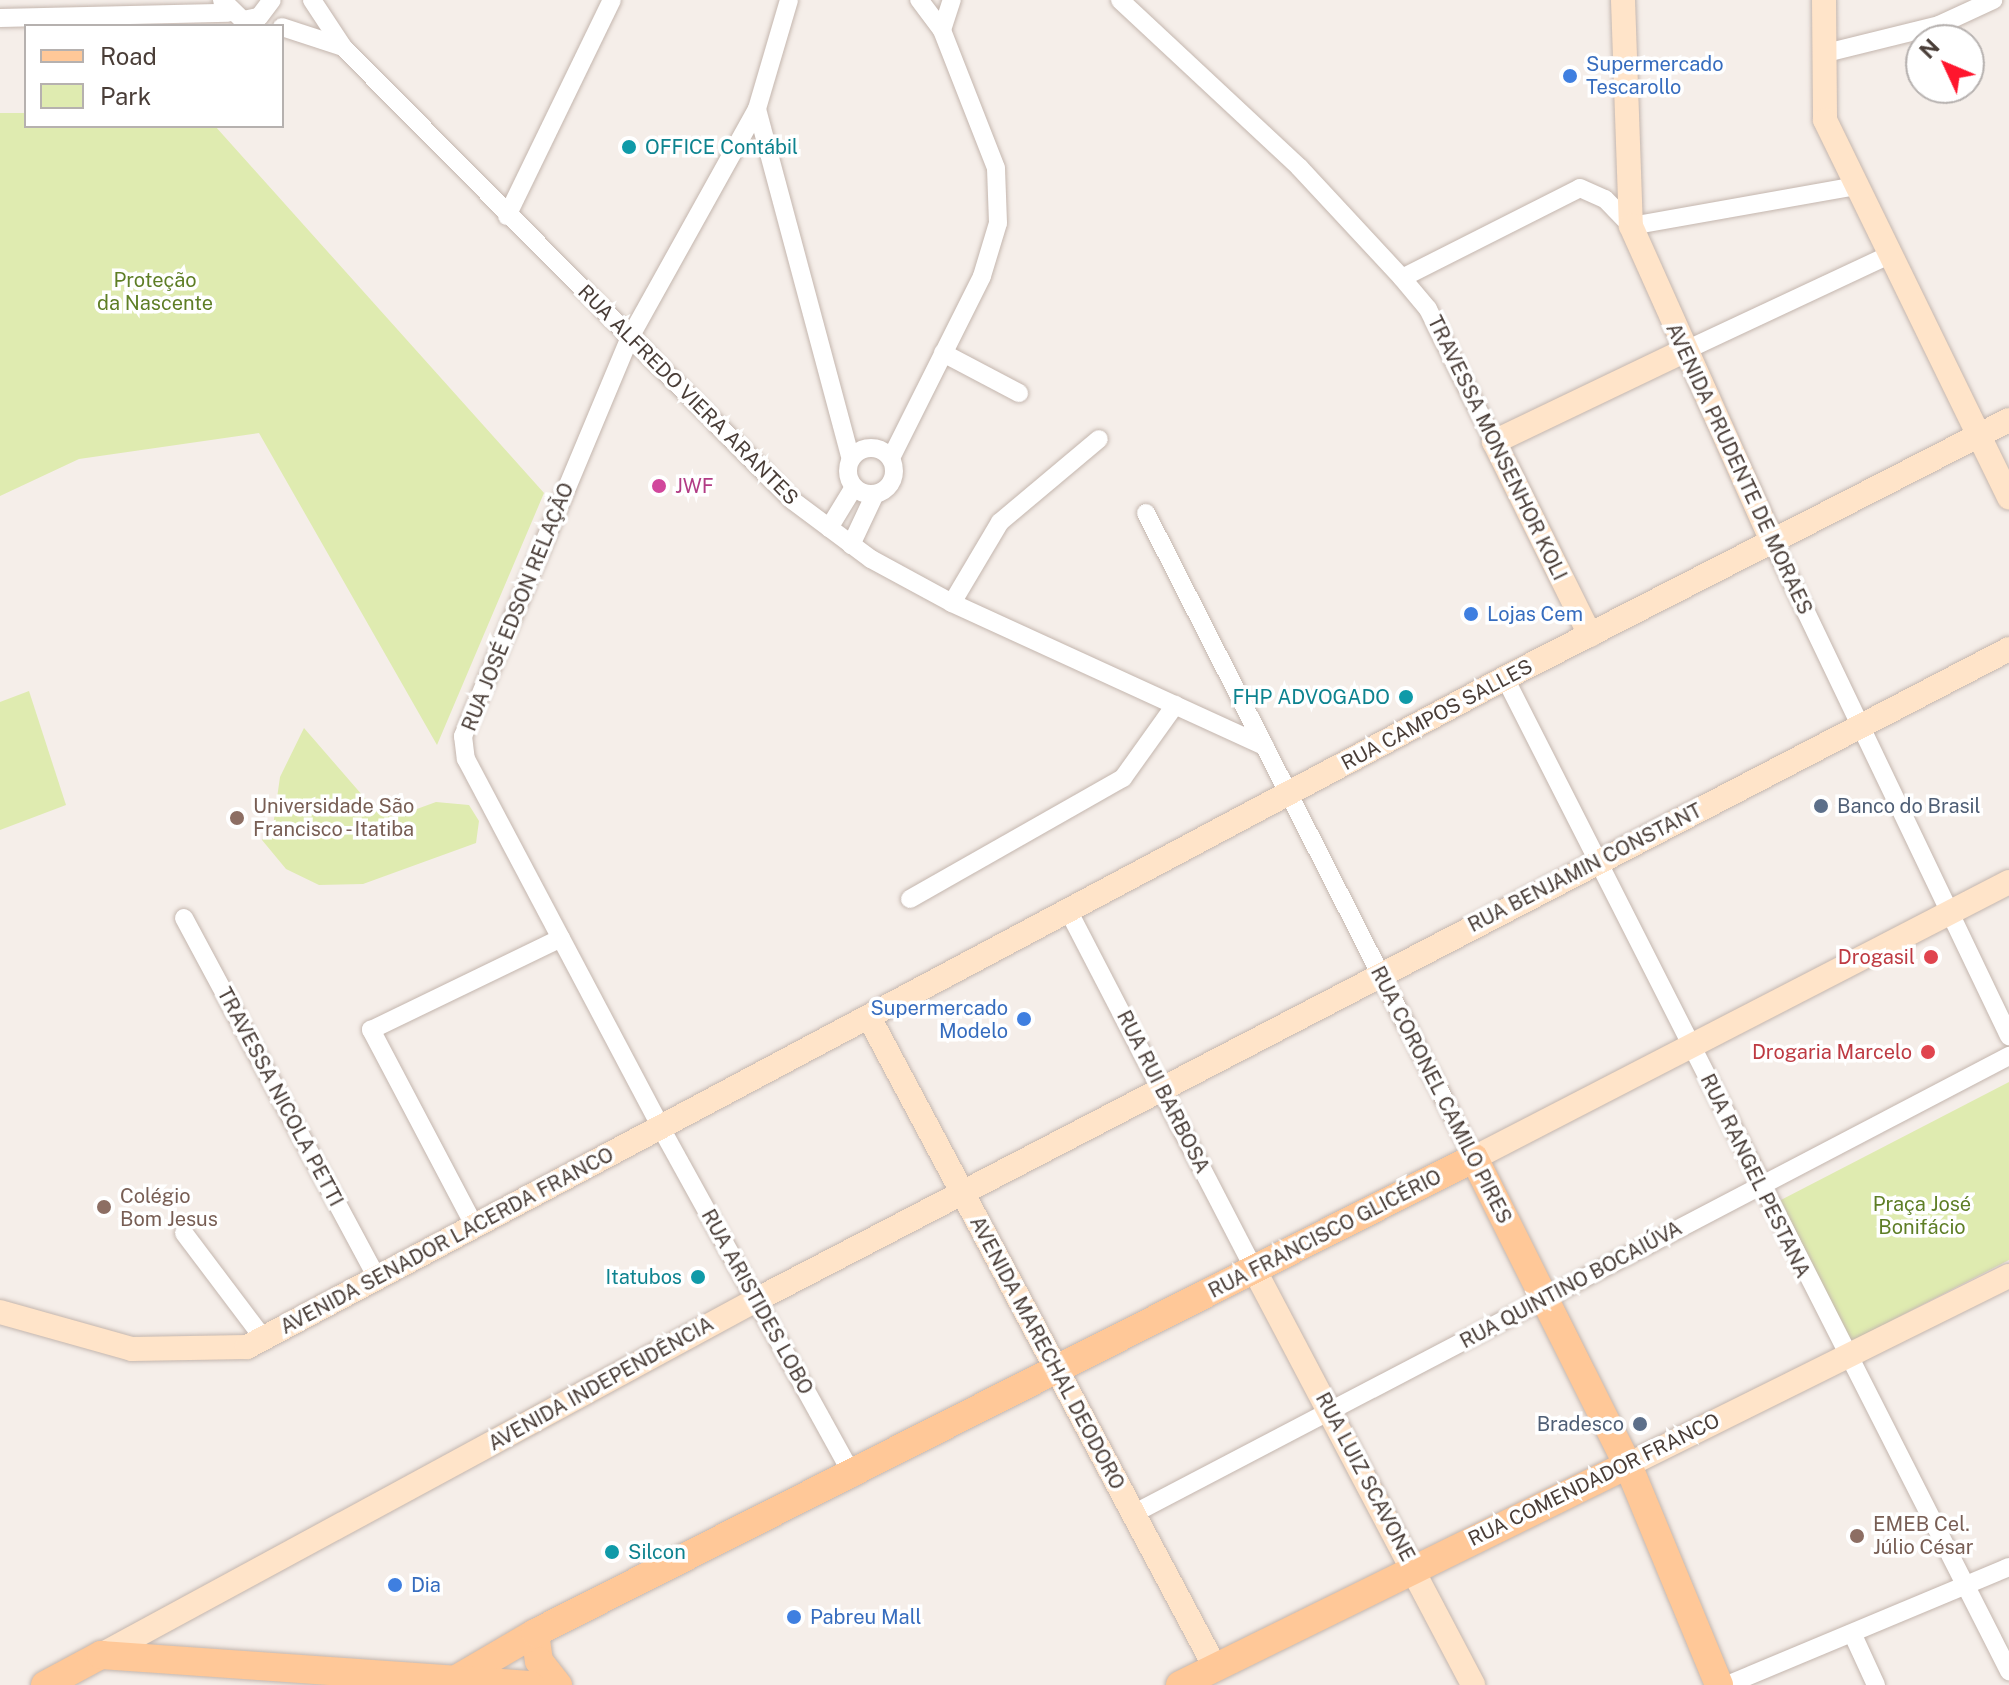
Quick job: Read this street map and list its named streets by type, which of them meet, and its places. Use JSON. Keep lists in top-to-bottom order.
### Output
{
  "streets": {
    "main road": [
      "TRAVESSA MONSENHOR KOLI",
      "AVENIDA PRUDENTE DE MORAES",
      "RUA CAMPOS SALLES",
      "RUA BENJAMIN CONSTANT",
      "RUA CORONEL CAMILO PIRES",
      "RUA FRANCISCO GLICÉRIO",
      "AVENIDA SENADOR LACERDA FRANCO",
      "AVENIDA MARECHAL DEODORO",
      "AVENIDA INDEPENDÊNCIA",
      "RUA LUIZ SCAVONE",
      "RUA COMENDADOR FRANCO"
    ],
    "street": [
      "RUA ALFREDO VIERA ARANTES",
      "RUA JOSÉ EDSON RELAÇÃO",
      "RUA RUI BARBOSA",
      "TRAVESSA NICOLA PETTI",
      "RUA RANGEL PESTANA",
      "RUA QUINTINO BOCAIÚVA",
      "RUA ARISTIDES LOBO"
    ]
  },
  "crossings": [
    ["RUA ALFREDO VIERA ARANTES", "RUA JOSÉ EDSON RELAÇÃO"],
    ["RUA ALFREDO VIERA ARANTES", "RUA CORONEL CAMILO PIRES"],
    ["TRAVESSA MONSENHOR KOLI", "RUA CAMPOS SALLES"],
    ["AVENIDA PRUDENTE DE MORAES", "RUA CAMPOS SALLES"],
    ["AVENIDA PRUDENTE DE MORAES", "RUA BENJAMIN CONSTANT"],
    ["AVENIDA PRUDENTE DE MORAES", "RUA FRANCISCO GLICÉRIO"],
    ["RUA JOSÉ EDSON RELAÇÃO", "AVENIDA SENADOR LACERDA FRANCO"],
    ["RUA JOSÉ EDSON RELAÇÃO", "RUA ARISTIDES LOBO"],
    ["RUA CAMPOS SALLES", "RUA RUI BARBOSA"],
    ["RUA CAMPOS SALLES", "RUA CORONEL CAMILO PIRES"],
    ["RUA CAMPOS SALLES", "RUA RANGEL PESTANA"],
    ["RUA CAMPOS SALLES", "AVENIDA SENADOR LACERDA FRANCO"],
    ["RUA CAMPOS SALLES", "AVENIDA MARECHAL DEODORO"],
    ["RUA BENJAMIN CONSTANT", "RUA RUI BARBOSA"],
    ["RUA BENJAMIN CONSTANT", "RUA CORONEL CAMILO PIRES"],
    ["RUA BENJAMIN CONSTANT", "RUA RANGEL PESTANA"],
    ["RUA BENJAMIN CONSTANT", "AVENIDA INDEPENDÊNCIA"],
    ["RUA RUI BARBOSA", "RUA FRANCISCO GLICÉRIO"],
    ["RUA RUI BARBOSA", "AVENIDA INDEPENDÊNCIA"],
    ["RUA RUI BARBOSA", "RUA LUIZ SCAVONE"],
    ["RUA CORONEL CAMILO PIRES", "RUA FRANCISCO GLICÉRIO"],
    ["RUA CORONEL CAMILO PIRES", "RUA QUINTINO BOCAIÚVA"],
    ["RUA CORONEL CAMILO PIRES", "RUA COMENDADOR FRANCO"],
    ["TRAVESSA NICOLA PETTI", "AVENIDA SENADOR LACERDA FRANCO"],
    ["RUA RANGEL PESTANA", "RUA FRANCISCO GLICÉRIO"],
    ["RUA RANGEL PESTANA", "RUA QUINTINO BOCAIÚVA"],
    ["RUA RANGEL PESTANA", "RUA COMENDADOR FRANCO"],
    ["RUA FRANCISCO GLICÉRIO", "RUA ARISTIDES LOBO"],
    ["RUA FRANCISCO GLICÉRIO", "AVENIDA MARECHAL DEODORO"],
    ["RUA FRANCISCO GLICÉRIO", "RUA LUIZ SCAVONE"],
    ["AVENIDA SENADOR LACERDA FRANCO", "RUA ARISTIDES LOBO"],
    ["AVENIDA SENADOR LACERDA FRANCO", "AVENIDA MARECHAL DEODORO"],
    ["RUA QUINTINO BOCAIÚVA", "AVENIDA MARECHAL DEODORO"],
    ["RUA QUINTINO BOCAIÚVA", "RUA LUIZ SCAVONE"],
    ["RUA ARISTIDES LOBO", "AVENIDA INDEPENDÊNCIA"],
    ["AVENIDA MARECHAL DEODORO", "AVENIDA INDEPENDÊNCIA"],
    ["AVENIDA MARECHAL DEODORO", "RUA COMENDADOR FRANCO"],
    ["RUA LUIZ SCAVONE", "RUA COMENDADOR FRANCO"]
  ],
  "parks": ["Proteção da Nascente", "Praça José Bonifácio"],
  "places": [
    "Supermercado Tescarollo",
    "OFFICE Contábil",
    "JWF",
    "Lojas Cem",
    "FHP ADVOGADO",
    "Banco do Brasil",
    "Universidade São Francisco - Itatiba",
    "Drogasil",
    "Supermercado Modelo",
    "Drogaria Marcelo",
    "Colégio Bom Jesus",
    "Itatubos",
    "Bradesco",
    "EMEB Cel. Júlio César",
    "Silcon",
    "Dia",
    "Pabreu Mall"
  ],
  "legend": ["Road", "Park"],
  "north": "top left"
}
